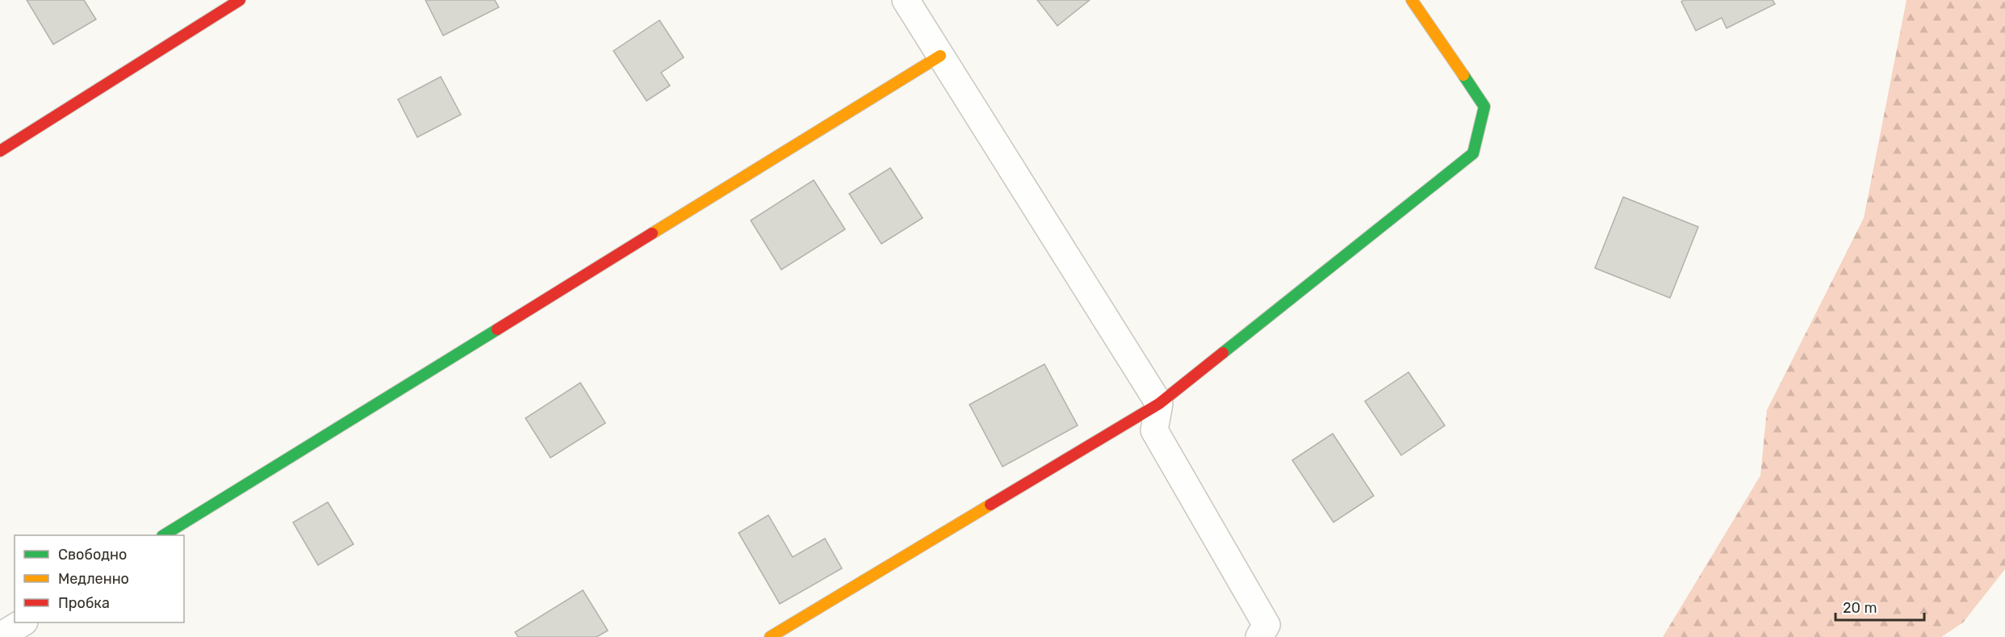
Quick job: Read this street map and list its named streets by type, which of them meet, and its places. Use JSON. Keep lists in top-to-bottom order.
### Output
{
  "legend": ["Свободно", "Медленно", "Пробка"],
  "scale_bar": "20 m"
}
